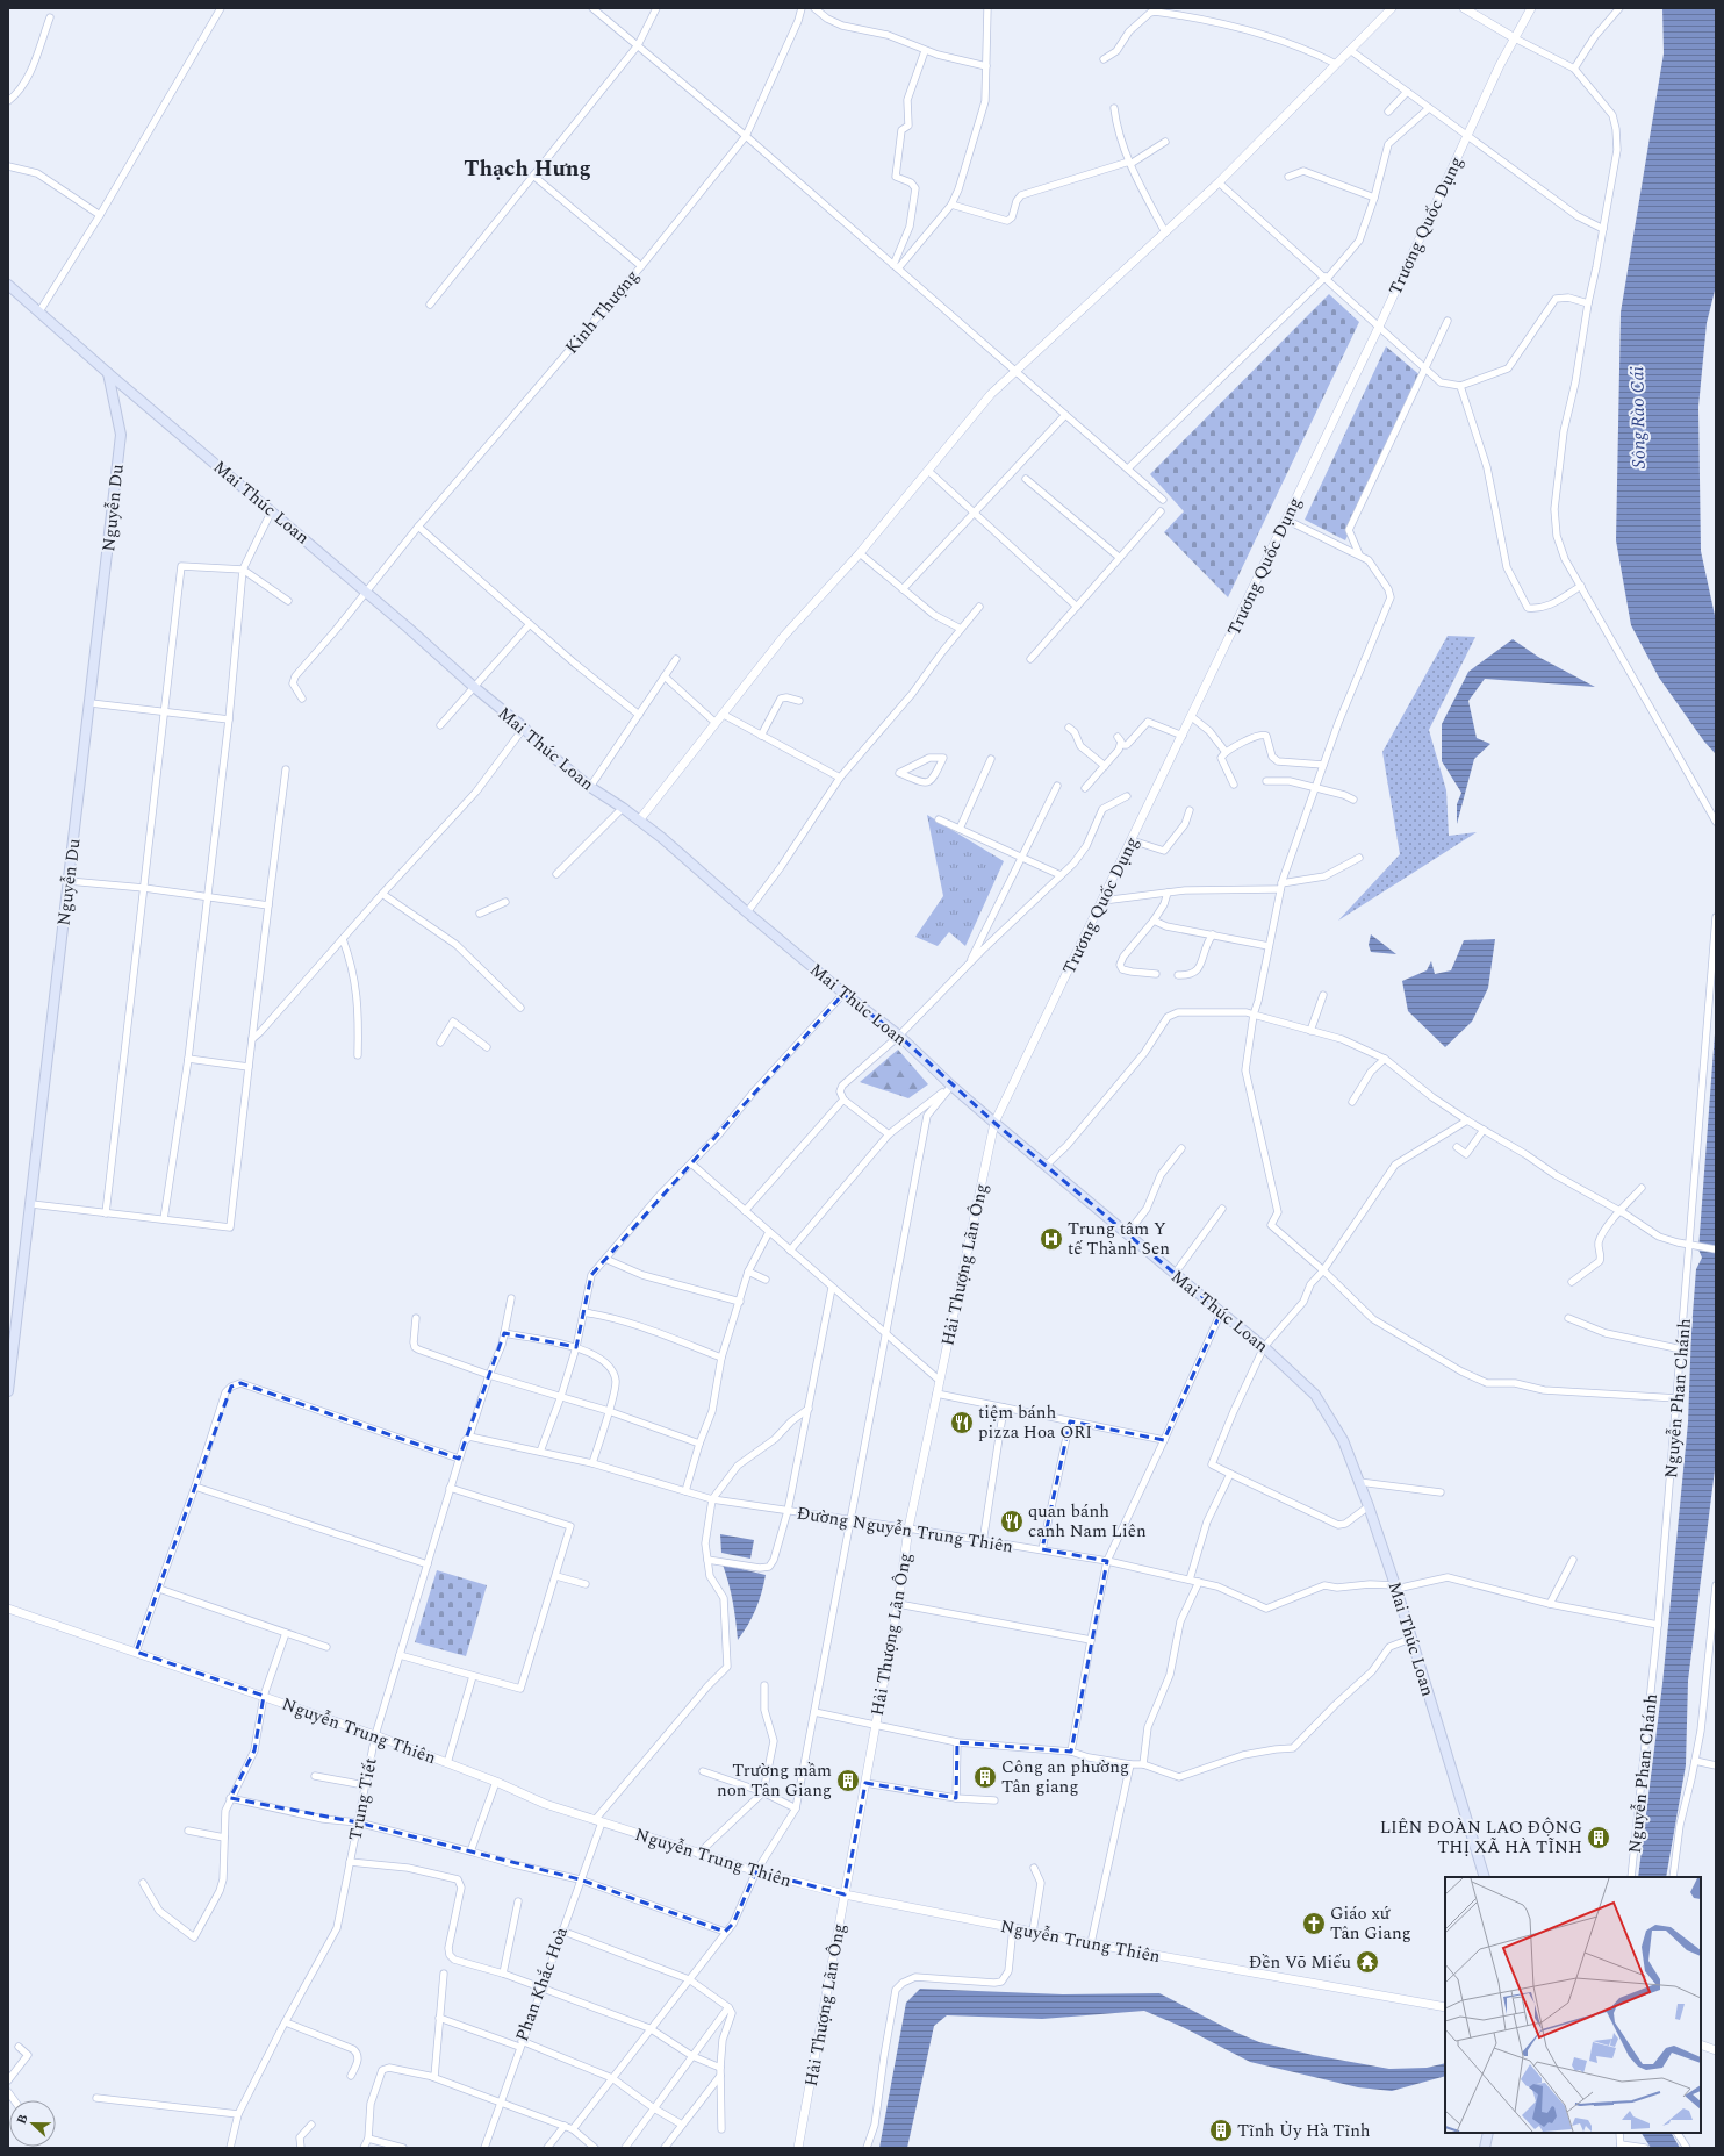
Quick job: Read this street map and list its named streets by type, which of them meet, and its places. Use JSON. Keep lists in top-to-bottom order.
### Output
{
  "streets": {
    "main road": ["Mai Thúc Loan", "Nguyễn Du"],
    "street": [
      "Trương Quốc Dụng",
      "Kinh Thượng",
      "Hải Thượng Lãn Ông",
      "Nguyễn Phan Chánh",
      "Đường Nguyễn Trung Thiên",
      "Nguyễn Trung Thiên",
      "Trung Tiết",
      "Phan Khắc Hoà"
    ]
  },
  "crossings": [
    ["Trương Quốc Dụng", "Mai Thúc Loan"],
    ["Trương Quốc Dụng", "Hải Thượng Lãn Ông"],
    ["Kinh Thượng", "Mai Thúc Loan"],
    ["Mai Thúc Loan", "Nguyễn Du"],
    ["Mai Thúc Loan", "Hải Thượng Lãn Ông"],
    ["Mai Thúc Loan", "Đường Nguyễn Trung Thiên"],
    ["Hải Thượng Lãn Ông", "Đường Nguyễn Trung Thiên"],
    ["Hải Thượng Lãn Ông", "Nguyễn Trung Thiên"],
    ["Nguyễn Phan Chánh", "Đường Nguyễn Trung Thiên"],
    ["Đường Nguyễn Trung Thiên", "Trung Tiết"],
    ["Đường Nguyễn Trung Thiên", "Phan Khắc Hoà"],
    ["Nguyễn Trung Thiên", "Trung Tiết"],
    ["Nguyễn Trung Thiên", "Phan Khắc Hoà"]
  ],
  "districts": ["Thạch Hưng"],
  "water": ["Sông Rào Cái"],
  "places": {
    "hospital": ["Trung tâm Y tế Thành Sen"],
    "restaurant": ["tiệm bánh pizza Hoa ORI", "quan bánh canh Nam Liên"],
    "building": [
      "Công an phường Tân giang",
      "Trường mầm non Tân Giang",
      "LIÊN ĐOÀN LAO ĐỘNG THỊ XÃ HÀ TĨNH",
      "Tĩnh Ủy Hà Tĩnh"
    ],
    "church": ["Giáo xứ Tân Giang"],
    "temple": ["Đền Võ Miếu"]
  },
  "north": "left"
}
